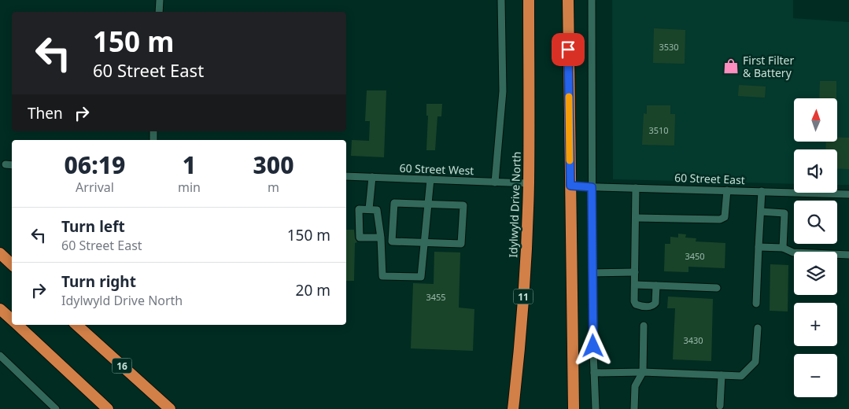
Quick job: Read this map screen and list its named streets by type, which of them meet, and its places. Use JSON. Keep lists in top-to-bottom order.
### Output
{
  "streets": {
    "highway": ["Idylwyld Drive North", "11", "16"],
    "street": ["60 Street West", "60 Street East"]
  },
  "crossings": [
    ["60 Street West", "Idylwyld Drive North"]
  ],
  "places": {
    "shop": ["First Filter & Battery"]
  },
  "house_numbers": [
    "3530",
    "3510",
    "3450",
    "3455",
    "3430"
  ],
  "north": "top",
  "page": {
    "turn": ["150 m", "60 Street East"],
    "then": "Then",
    "map_buttons": ["+", "−"],
    "eta": [
      "06:19",
      "Arrival",
      "1",
      "min",
      "300",
      "m"
    ],
    "list": [
      {
        "name": "Turn left",
        "note": "60 Street East",
        "value": "150 m"
      },
      {
        "name": "Turn right",
        "note": "Idylwyld Drive North",
        "value": "20 m"
      }
    ]
  }
}
